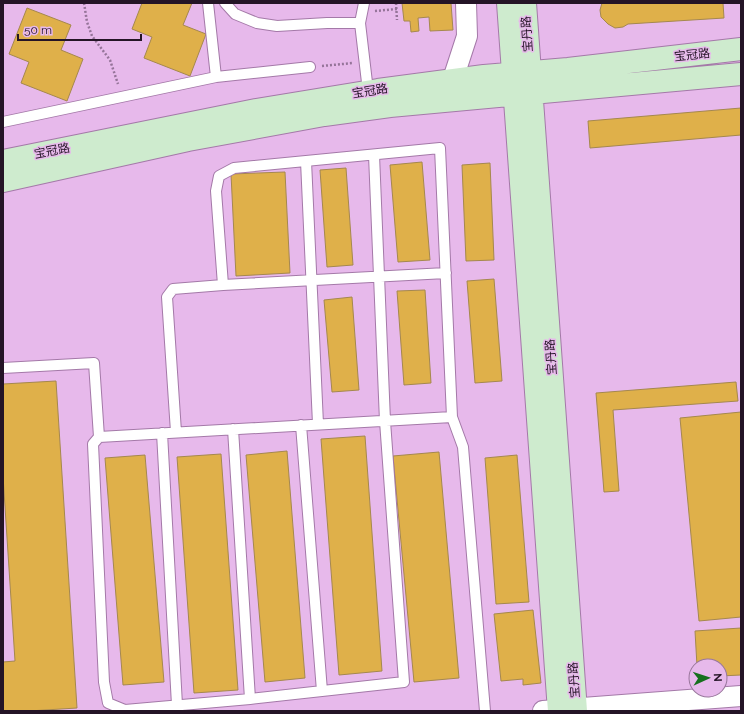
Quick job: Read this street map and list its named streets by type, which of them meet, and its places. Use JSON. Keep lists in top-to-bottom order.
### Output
{
  "streets": {
    "street": ["宝丹路", "宝冠路"]
  },
  "crossings": [
    ["宝丹路", "宝冠路"]
  ],
  "scale_bar": "50 m",
  "north": "right"
}
